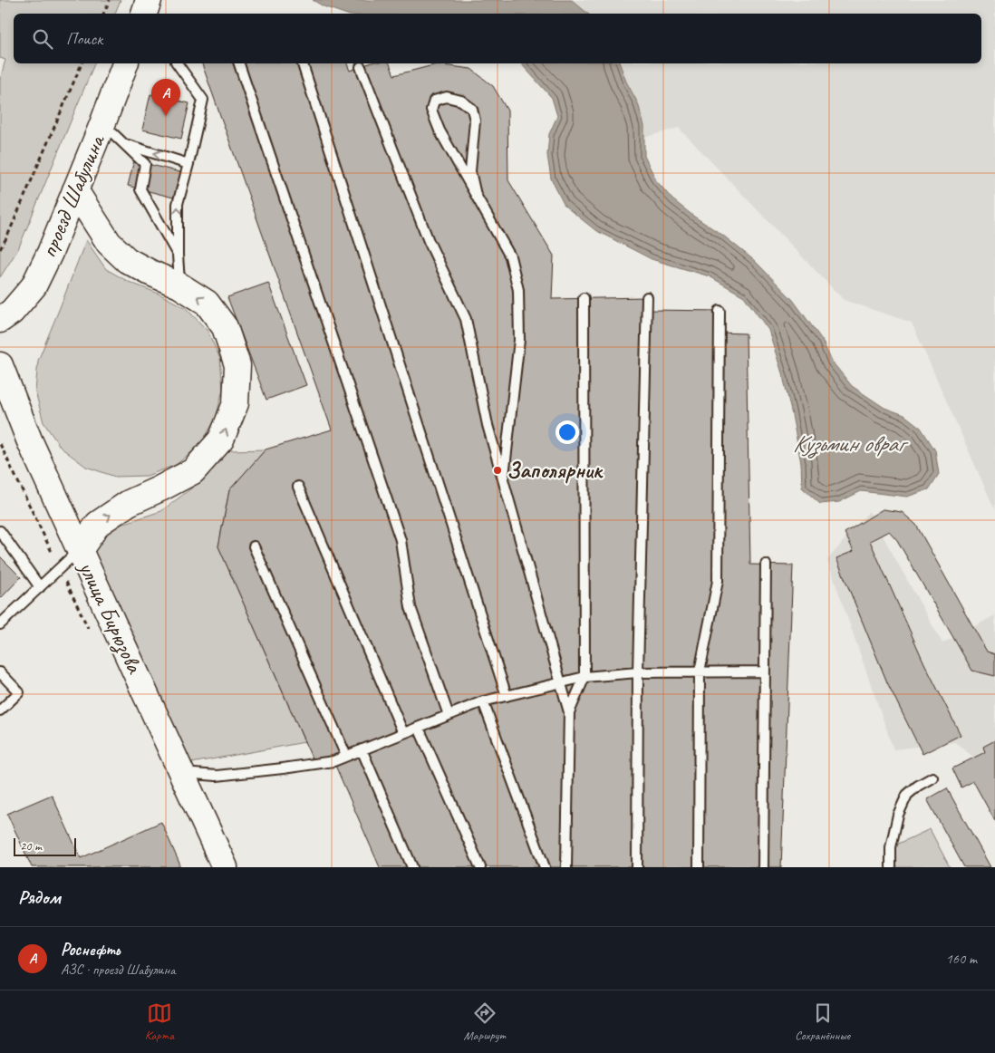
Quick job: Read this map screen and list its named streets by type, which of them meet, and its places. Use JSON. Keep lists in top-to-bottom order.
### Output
{
  "streets": {
    "main road": ["проезд Шабулина", "улица Бирюзова"]
  },
  "water": ["Кузьмин овраг"],
  "places": ["Заполярник"],
  "scale_bar": "20 m",
  "page": {
    "search": "Поиск",
    "pins": "A",
    "scale": "20 m",
    "heading": "Рядом",
    "list": [
      {
        "mark": "A",
        "name": "Роснефть",
        "note": "АЗС · проезд Шабулина",
        "value": "160 m"
      }
    ],
    "nav": ["Карта", "Маршрут", "Сохранённые"]
  }
}
